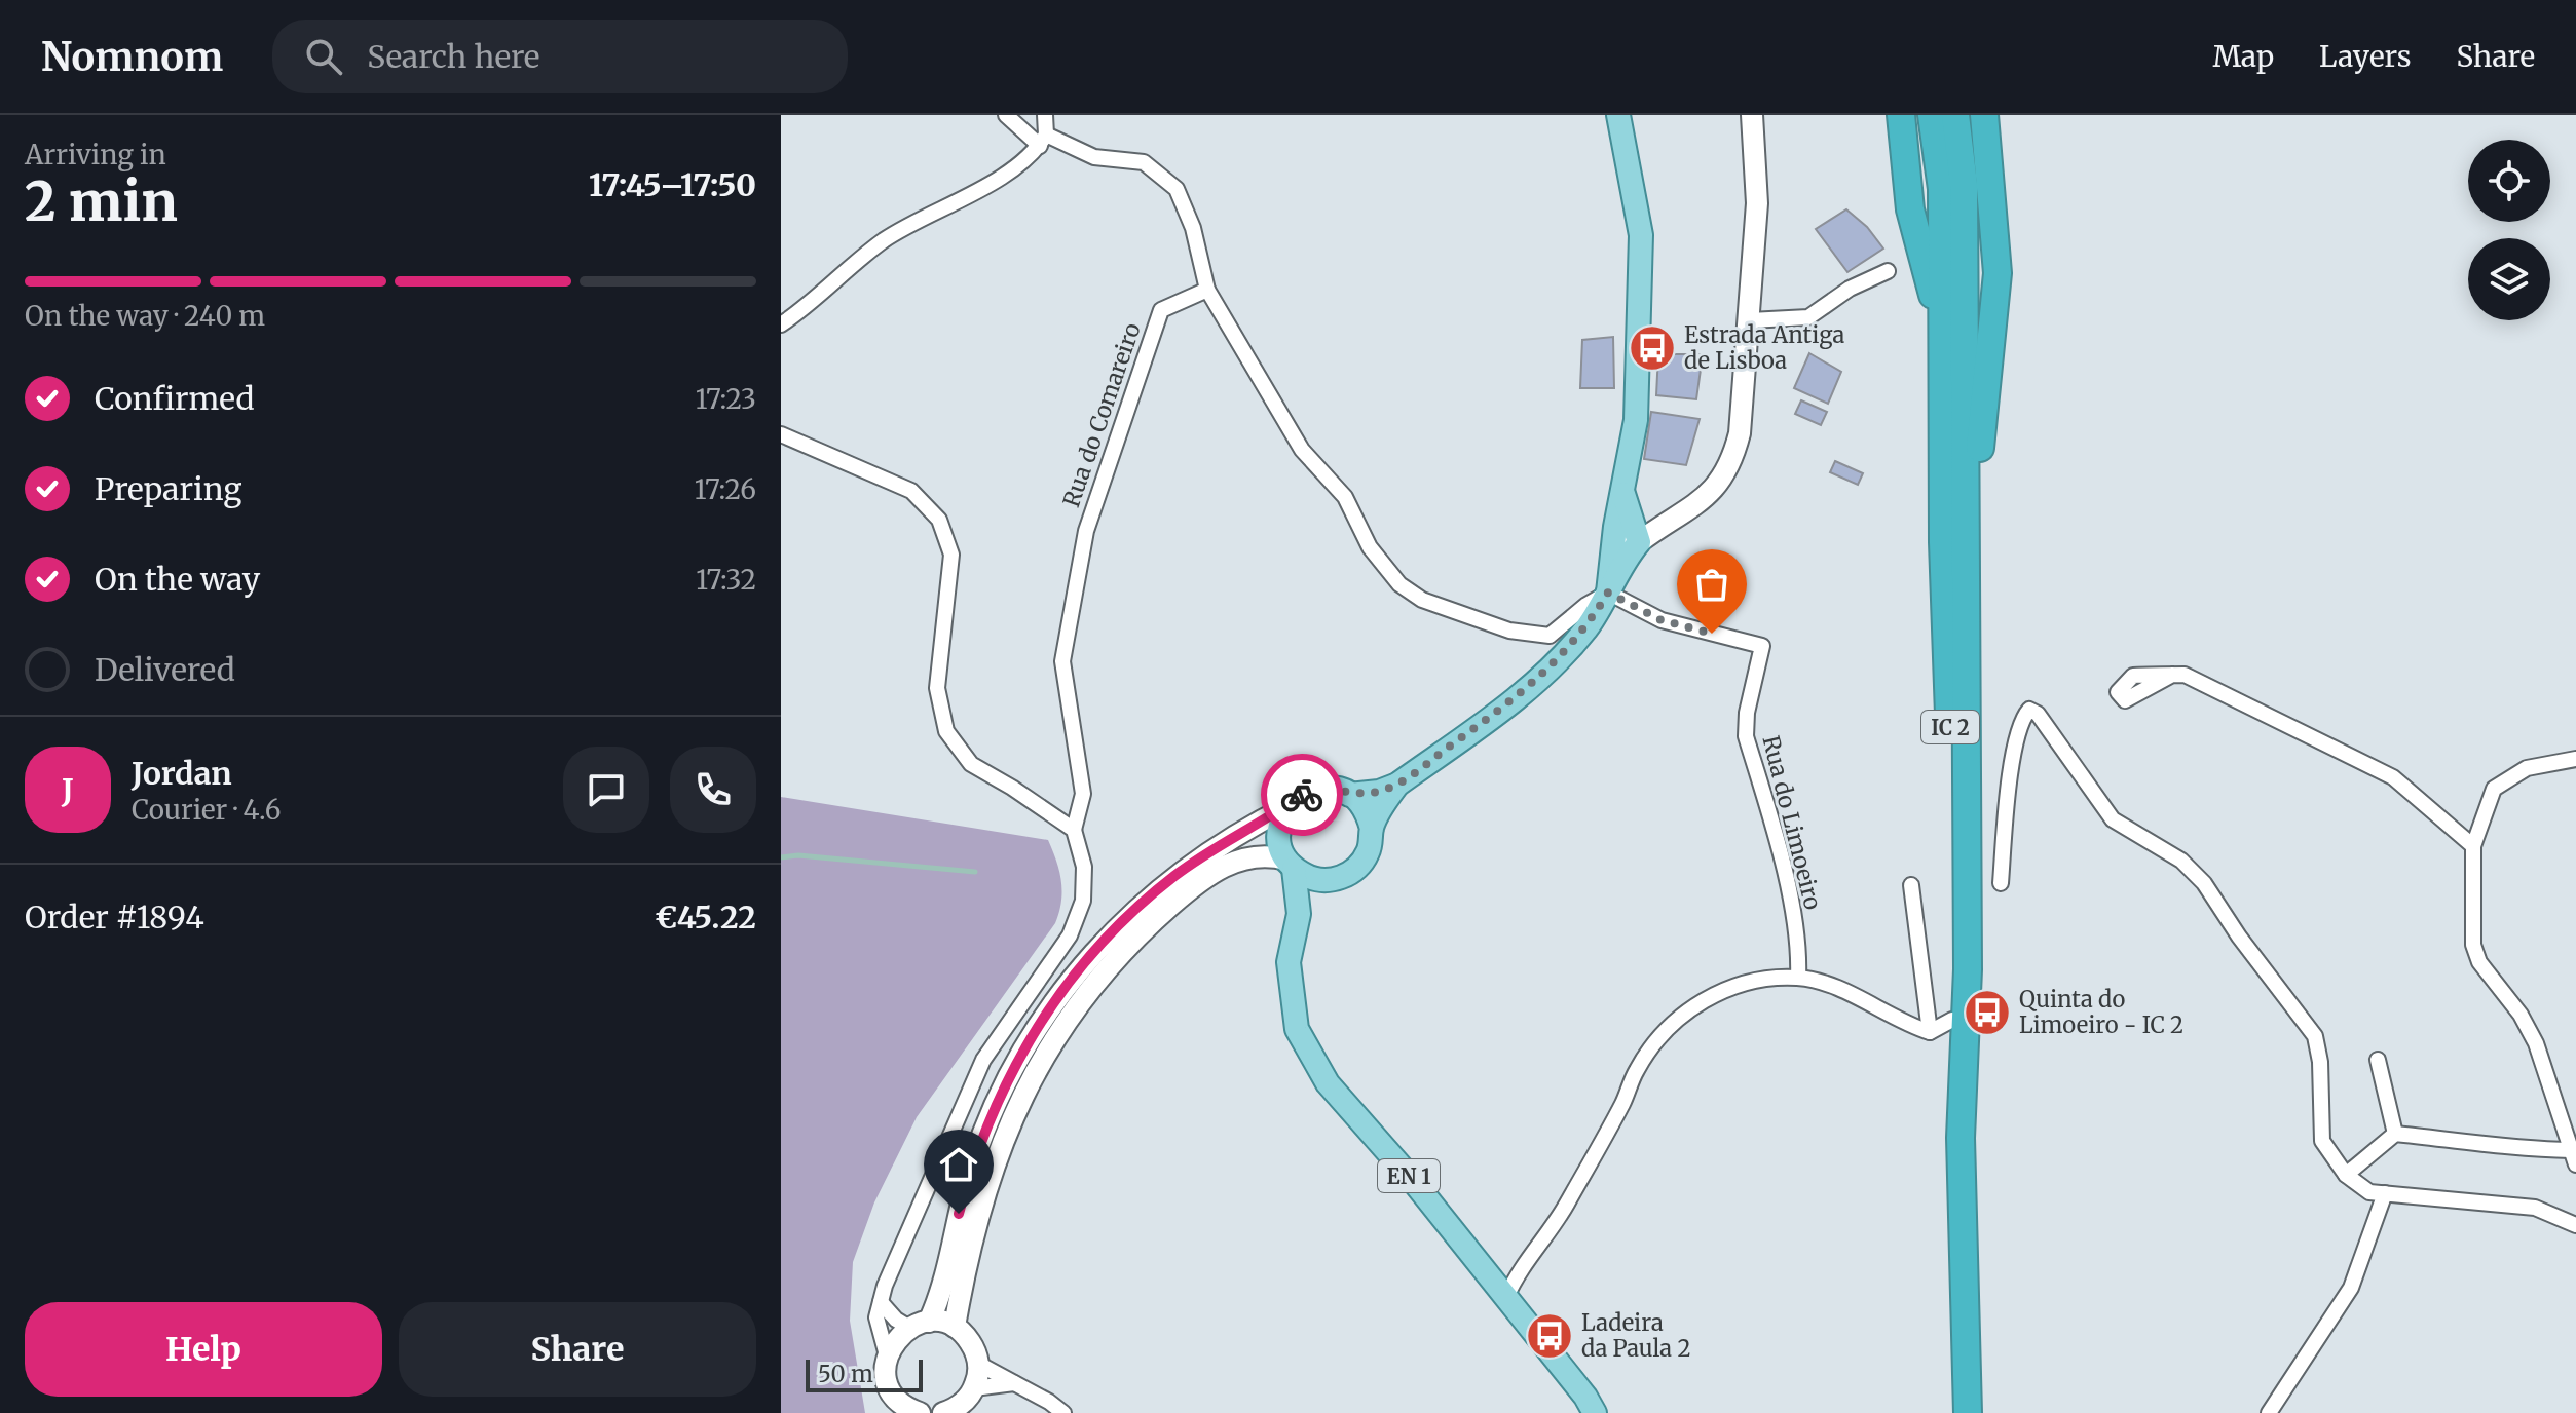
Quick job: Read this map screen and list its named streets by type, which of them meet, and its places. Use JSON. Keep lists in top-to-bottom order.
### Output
{
  "streets": {
    "highway": ["IC 2"],
    "main road": ["EN 1"],
    "street": ["Rua do Comareiro", "Rua do Limoeiro"]
  },
  "places": {
    "bus stop": ["Estrada Antiga de Lisboa", "Quinta do Limoeiro - IC 2", "Ladeira da Paula 2"]
  },
  "scale_bar": "50 m",
  "page": {
    "header": "Nomnom",
    "search": "Search here",
    "nav": ["Map", "Layers", "Share"],
    "heading": ["2 min", "Arriving in", "17:45–17:50"],
    "panel": [
      "Jordan",
      "Courier · 4.6",
      "Order #1894",
      "€45.22"
    ],
    "bar": "On the way · 240 m",
    "list": [
      ["Confirmed", "17:23"],
      ["Preparing", "17:26"],
      ["On the way", "17:32"],
      "Delivered"
    ],
    "round": "J",
    "buttons": ["Help", "Share"],
    "scale": "50 m"
  }
}
